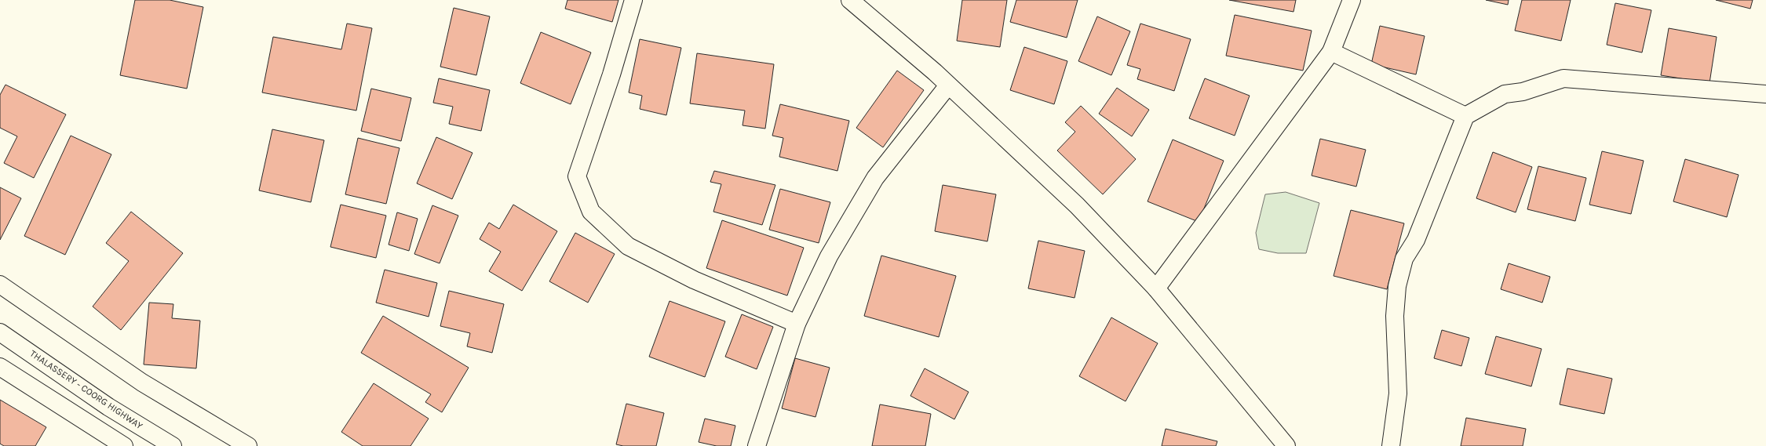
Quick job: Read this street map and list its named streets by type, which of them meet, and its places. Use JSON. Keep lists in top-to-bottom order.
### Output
{
  "streets": {
    "street": ["THALASSERY - COORG HIGHWAY"]
  }
}
